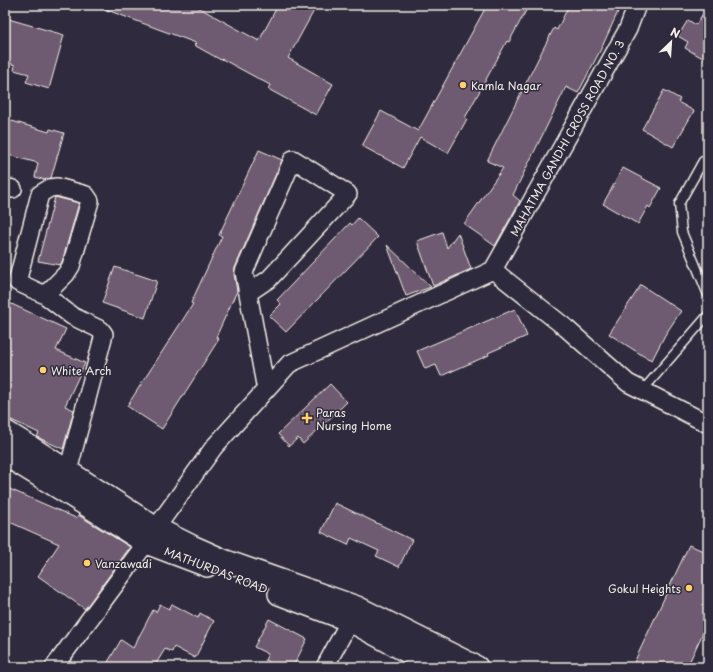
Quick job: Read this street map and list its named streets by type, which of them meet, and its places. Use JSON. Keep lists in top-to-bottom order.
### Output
{
  "streets": {
    "street": ["MAHATMA GANDHI CROSS ROAD NO. 3", "MATHURDAS ROAD"]
  },
  "places": {
    "other": [
      "Kamla Nagar",
      "White Arch",
      "Vanzawadi",
      "Gokul Heights"
    ],
    "health": ["Paras Nursing Home"]
  },
  "north": "top right"
}
